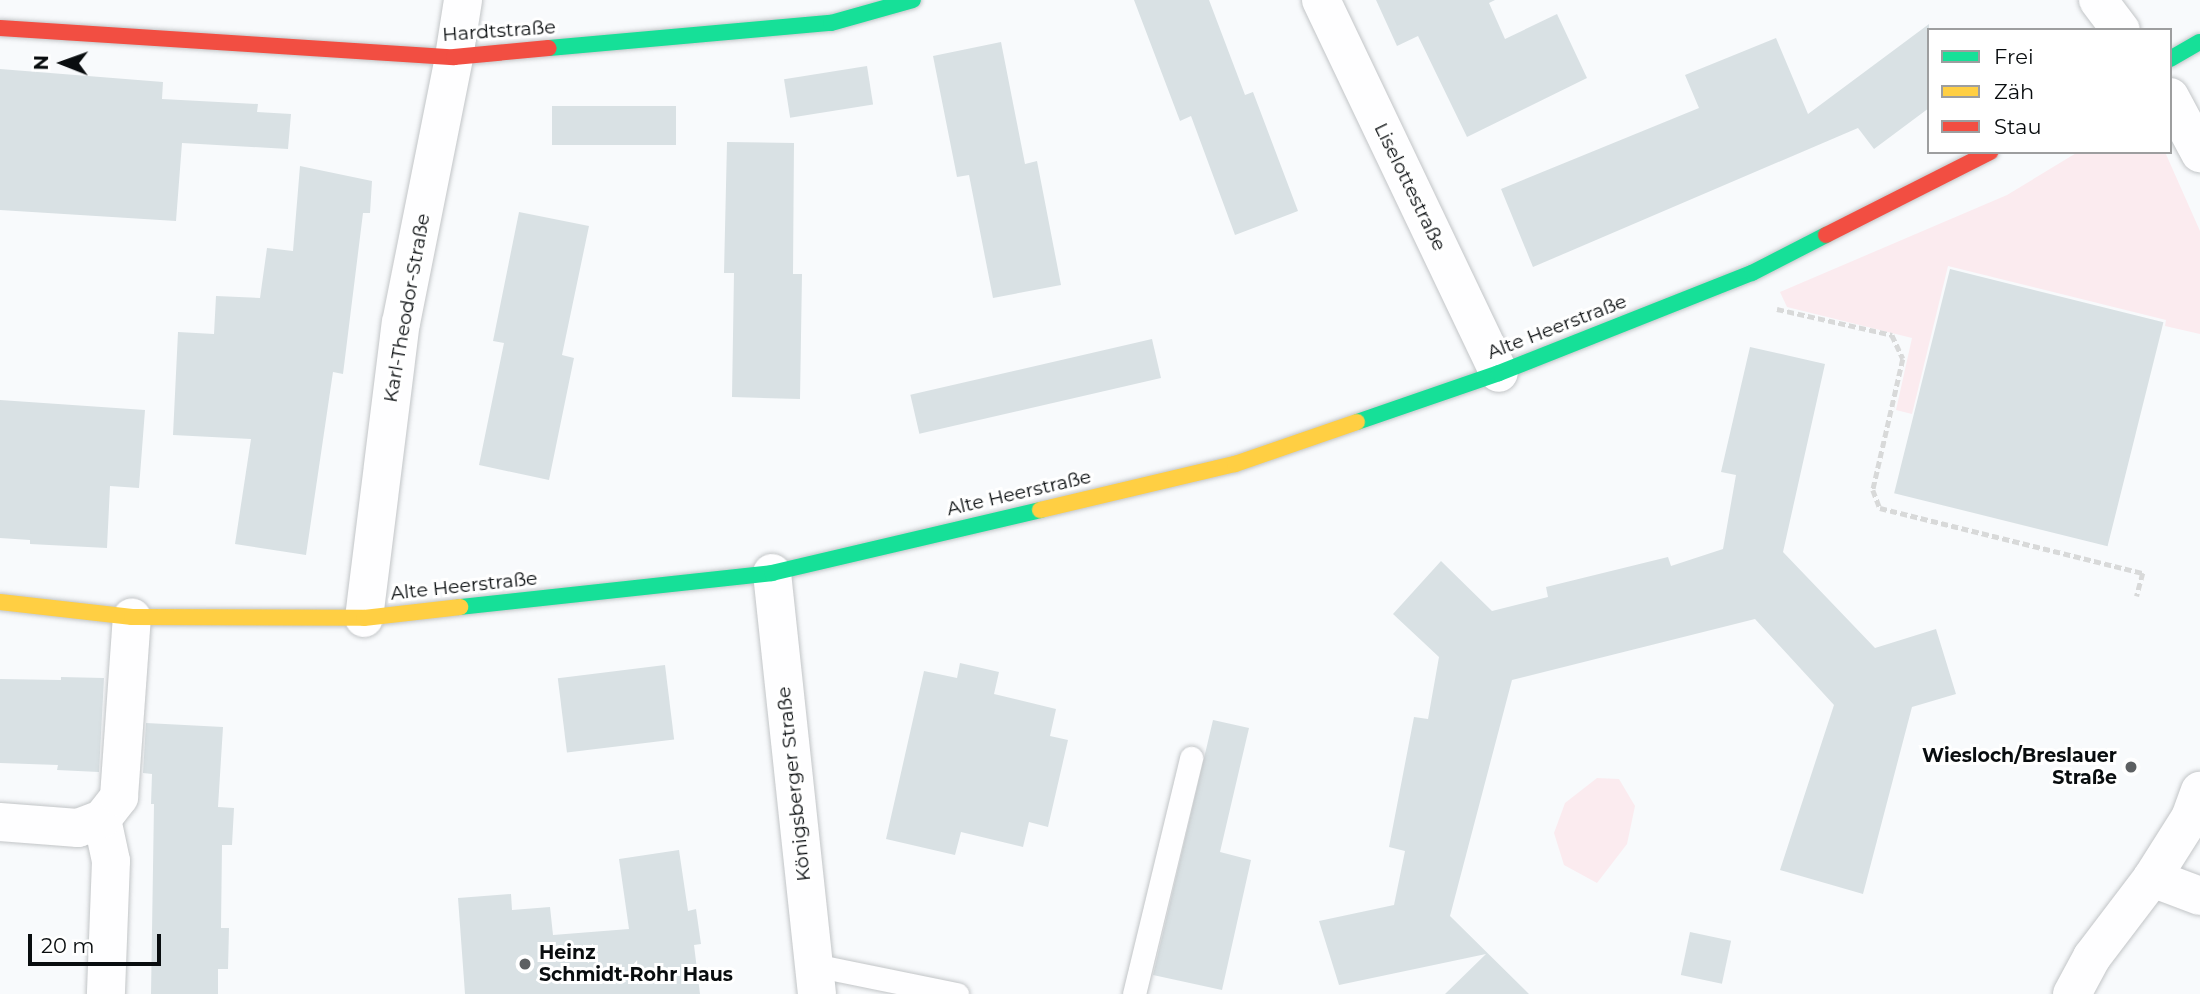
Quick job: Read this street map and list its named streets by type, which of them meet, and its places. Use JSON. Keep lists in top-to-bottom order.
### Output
{
  "streets": {
    "street": [
      "Hardtstraße",
      "Liselottestraße",
      "Karl-Theodor-Straße",
      "Alte Heerstraße",
      "Königsberger Straße"
    ]
  },
  "crossings": [
    ["Hardtstraße", "Karl-Theodor-Straße"],
    ["Liselottestraße", "Alte Heerstraße"],
    ["Karl-Theodor-Straße", "Alte Heerstraße"],
    ["Alte Heerstraße", "Königsberger Straße"]
  ],
  "places": ["Wiesloch/Breslauer Straße", "Heinz Schmidt-Rohr Haus"],
  "legend": ["Frei", "Zäh", "Stau"],
  "scale_bar": "20 m",
  "north": "left"
}
